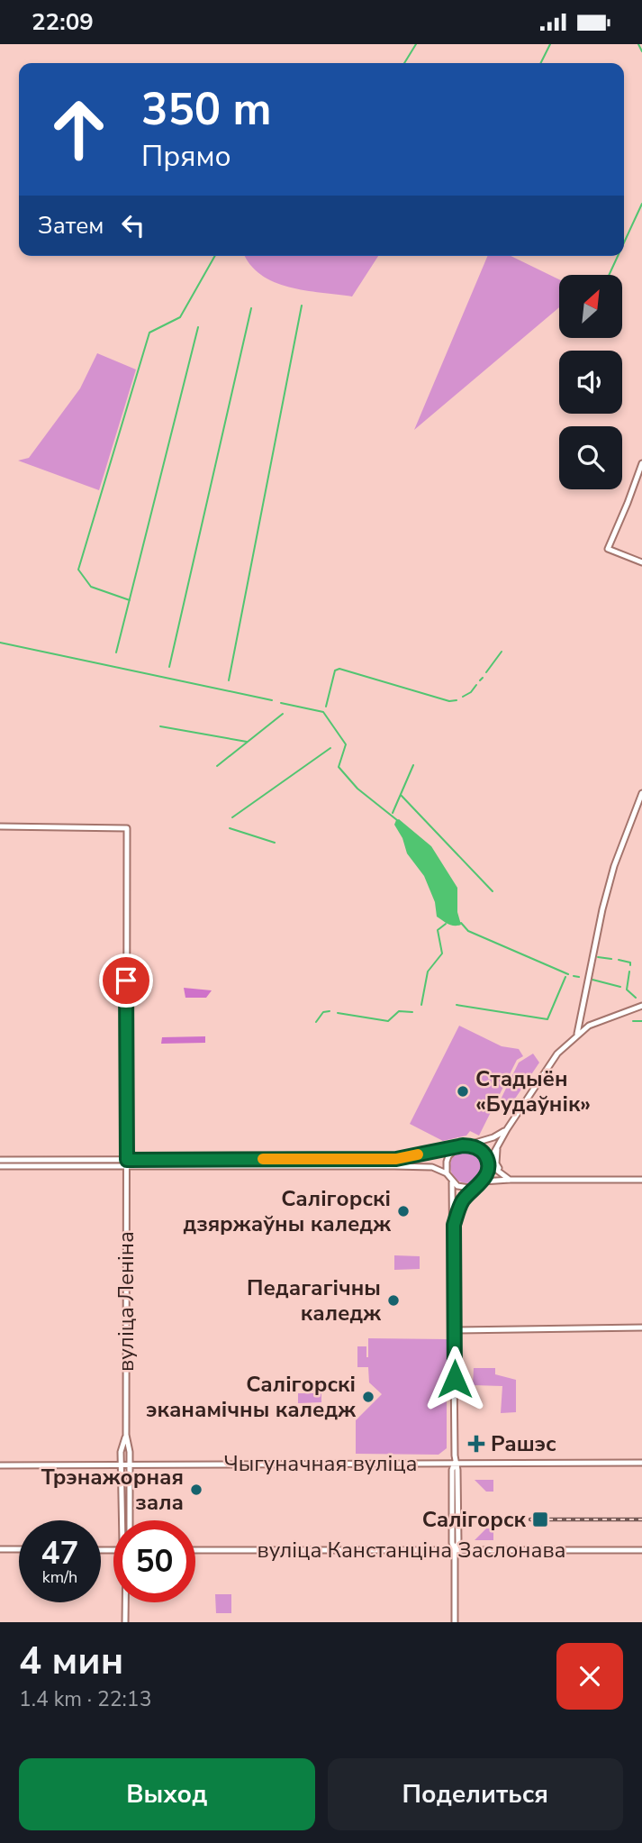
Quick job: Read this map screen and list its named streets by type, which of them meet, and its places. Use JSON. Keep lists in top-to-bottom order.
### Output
{
  "streets": {
    "main road": ["вуліца Леніна", "Чыгуначная вуліца", "вуліца Канстанціна Заслонава"]
  },
  "crossings": [
    ["вуліца Леніна", "Чыгуначная вуліца"]
  ],
  "places": {
    "other": [
      "Стадыён «Будаўнік»",
      "Салігорскі дзяржаўны каледж",
      "Педагагічны каледж",
      "Салігорскі эканамічны каледж",
      "Трэнажорная зала"
    ],
    "health": ["Рашэс"],
    "transit": ["Салігорск"]
  },
  "north": "top right",
  "page": {
    "status": "22:09",
    "turn": ["350 m", "Прямо"],
    "then": "Затем",
    "speed": "47 km/h",
    "limit": "50",
    "heading": ["4 мин", "1.4 km · 22:13"],
    "buttons": ["Выход", "Поделиться"]
  }
}
